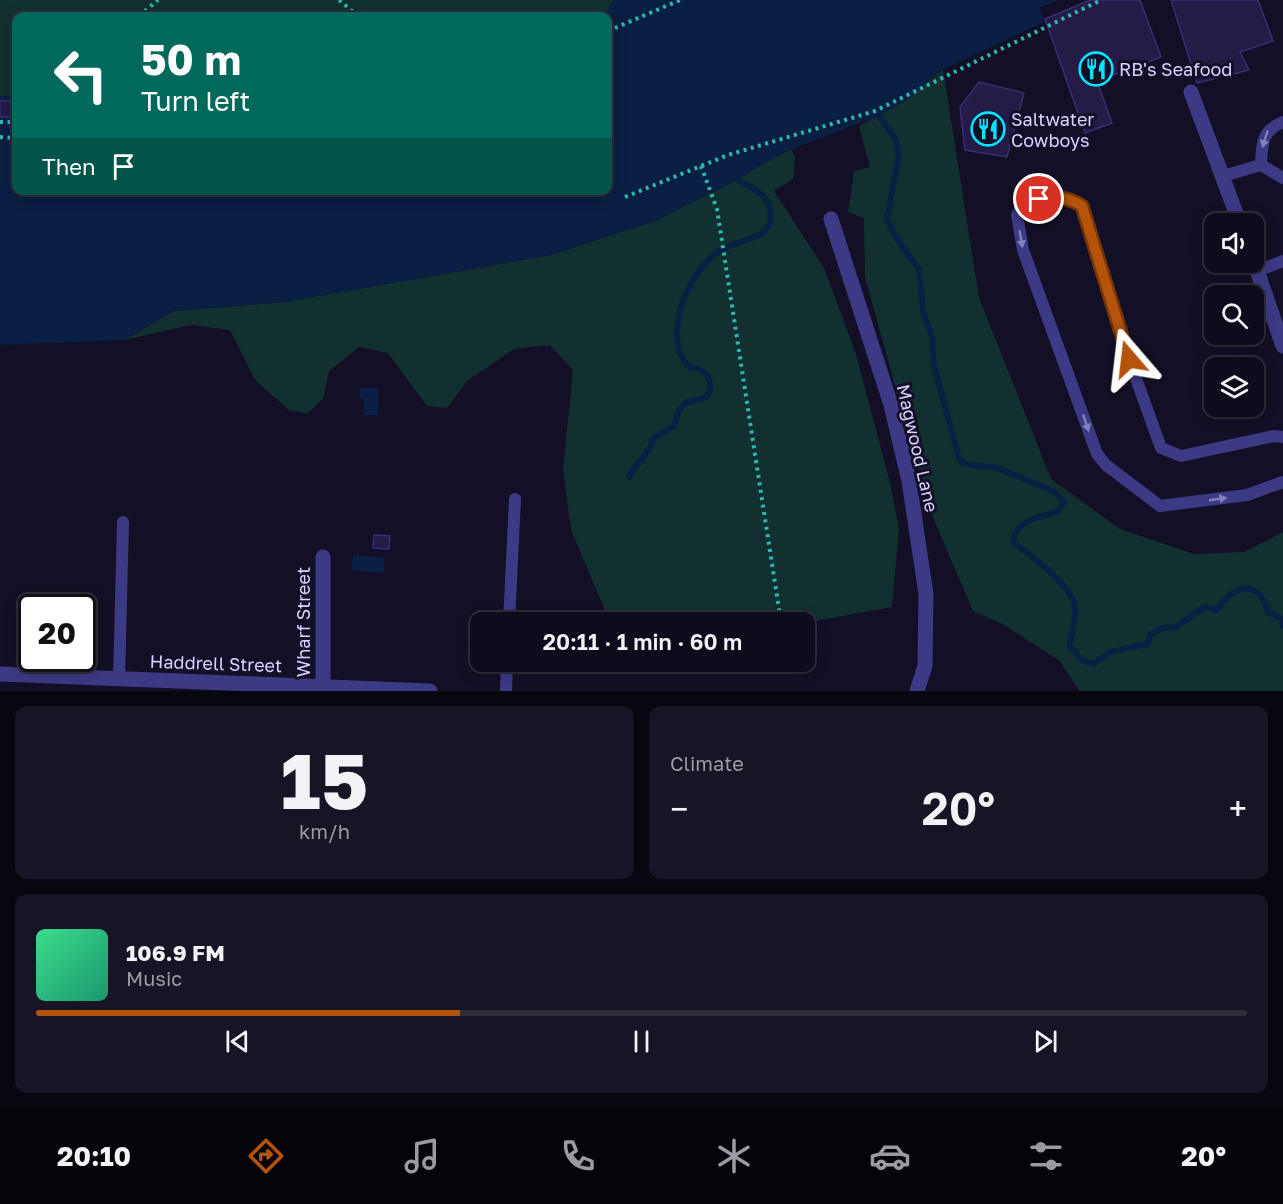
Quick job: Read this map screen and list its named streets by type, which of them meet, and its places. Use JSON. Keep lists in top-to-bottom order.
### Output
{
  "streets": {
    "street": ["Magwood Lane", "Wharf Street", "Haddrell Street"]
  },
  "crossings": [
    ["Wharf Street", "Haddrell Street"]
  ],
  "places": {
    "restaurant": ["RB's Seafood", "Saltwater Cowboys"]
  },
  "page": {
    "turn": ["50 m", "Turn left"],
    "then": "Then",
    "limit": "20",
    "trip": "20:11 · 1 min · 60 m",
    "tile": [
      ["15", "km/h"],
      "Climate"
    ],
    "heat": ["−", "20°", "+"],
    "song": ["106.9 FM", "Music"],
    "tabs": ["20:10", "20°"]
  }
}
